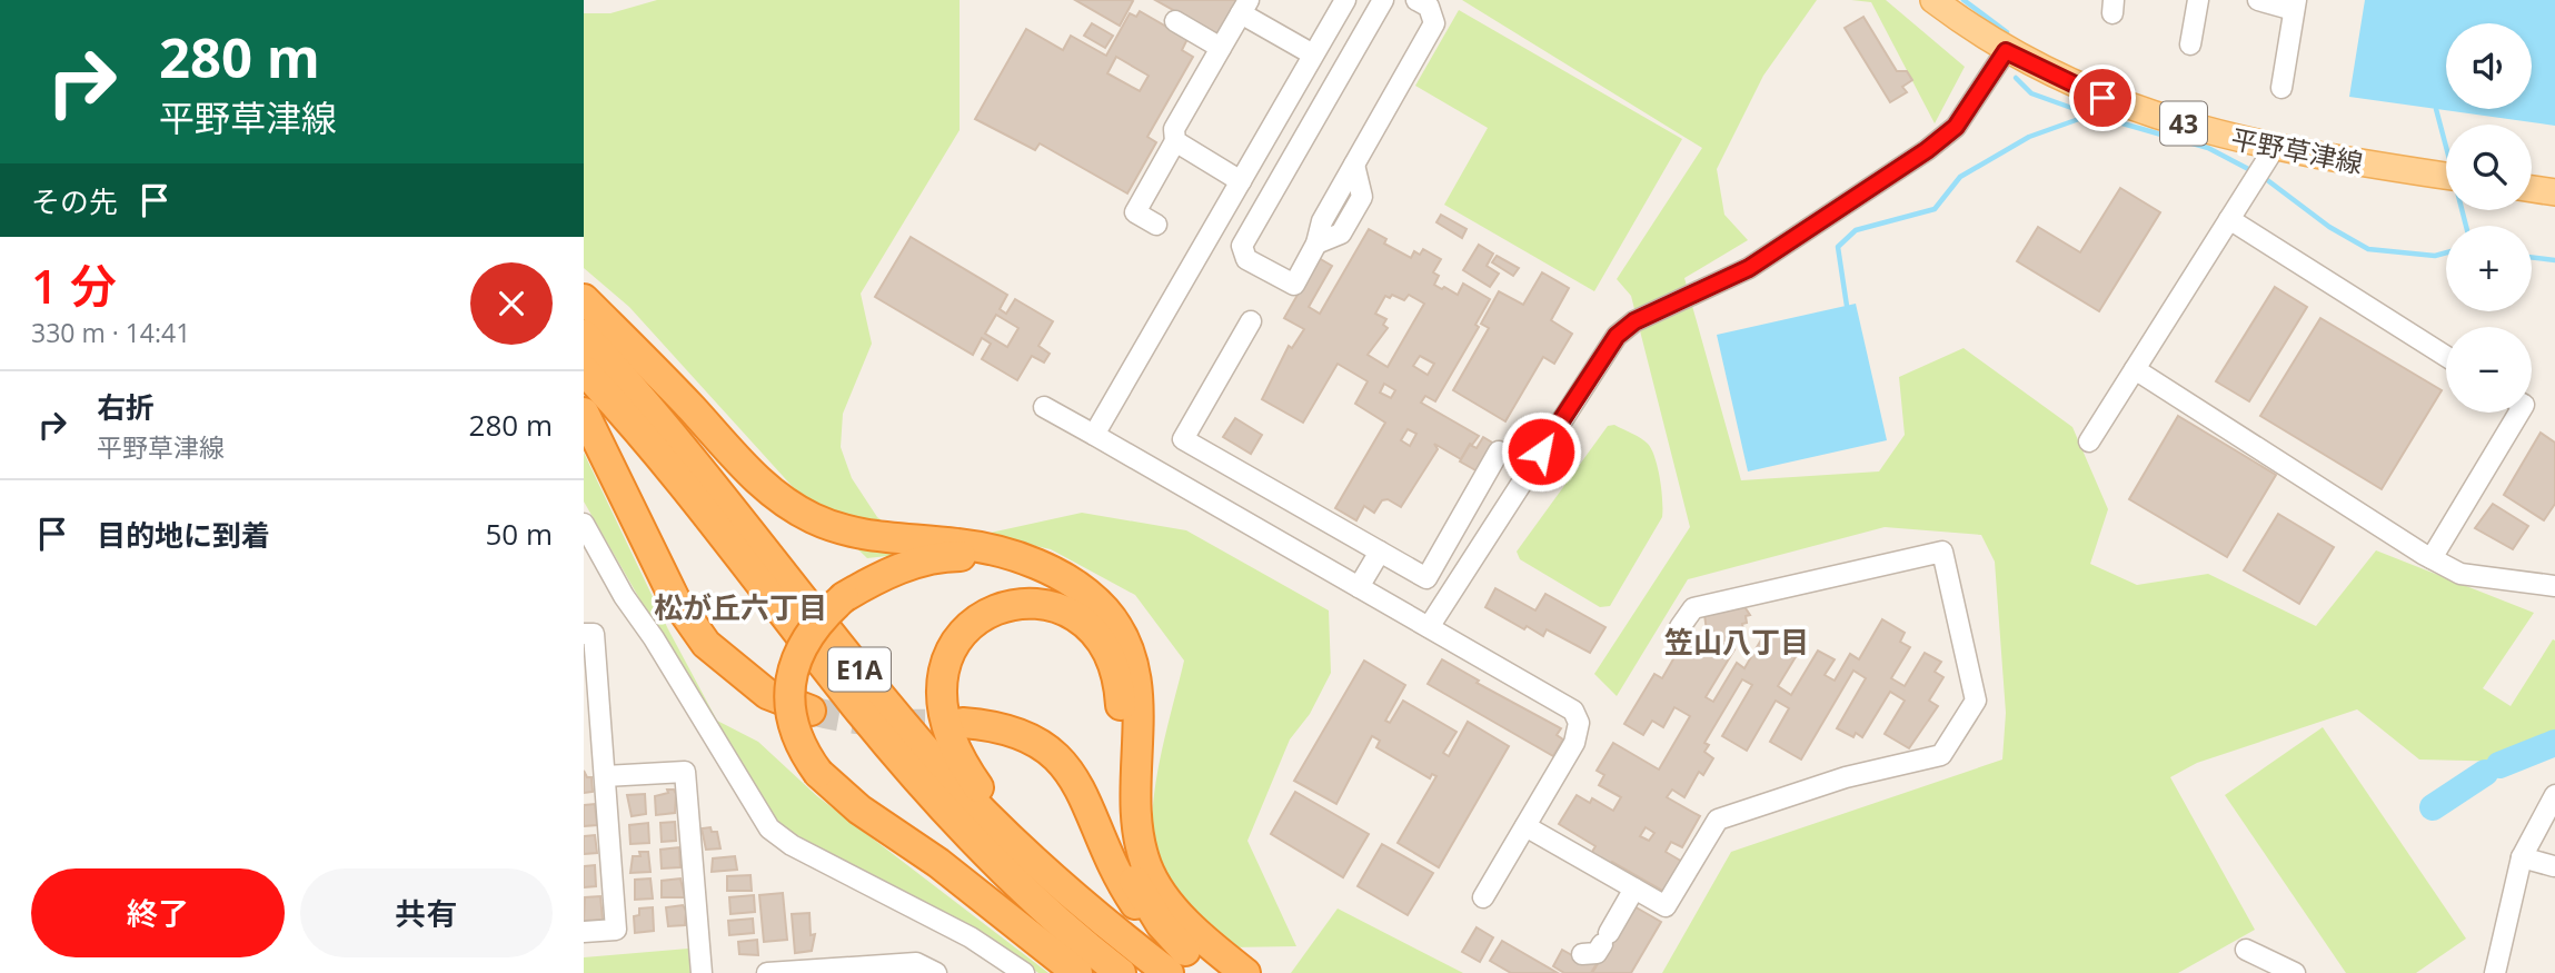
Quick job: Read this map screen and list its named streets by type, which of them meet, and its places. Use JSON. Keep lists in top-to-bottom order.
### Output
{
  "streets": {
    "highway": ["E1A"],
    "main road": ["43", "平野草津線"]
  },
  "districts": ["松が丘六丁目", "笠山八丁目"],
  "page": {
    "turn": ["280 m", "平野草津線"],
    "map_buttons": ["+", "−"],
    "then": "その先",
    "heading": ["1 分", "330 m · 14:41"],
    "list": [
      {
        "name": "右折",
        "note": "平野草津線",
        "value": "280 m"
      },
      {
        "name": "目的地に到着",
        "value": "50 m"
      }
    ],
    "buttons": ["終了", "共有"]
  }
}
